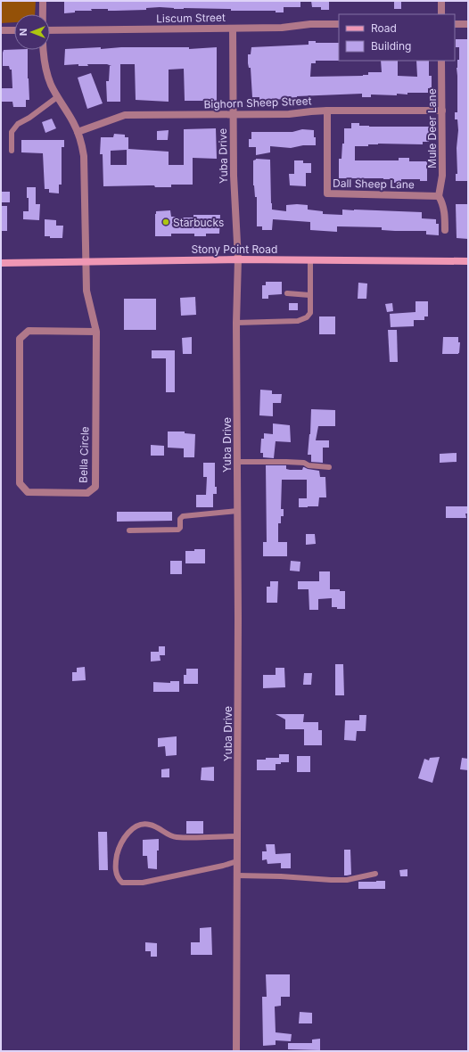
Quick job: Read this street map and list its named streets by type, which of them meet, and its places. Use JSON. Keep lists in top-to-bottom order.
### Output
{
  "streets": {
    "main road": ["Stony Point Road"],
    "street": [
      "Liscum Street",
      "Bighorn Sheep Street",
      "Mule Deer Lane",
      "Yuba Drive",
      "Dall Sheep Lane",
      "Bella Circle"
    ]
  },
  "crossings": [
    ["Liscum Street", "Yuba Drive"],
    ["Bighorn Sheep Street", "Mule Deer Lane"],
    ["Bighorn Sheep Street", "Yuba Drive"],
    ["Bighorn Sheep Street", "Dall Sheep Lane"],
    ["Bighorn Sheep Street", "Bella Circle"],
    ["Mule Deer Lane", "Dall Sheep Lane"],
    ["Yuba Drive", "Stony Point Road"],
    ["Stony Point Road", "Bella Circle"]
  ],
  "places": ["Starbucks"],
  "legend": ["Road", "Building"],
  "north": "left"
}
